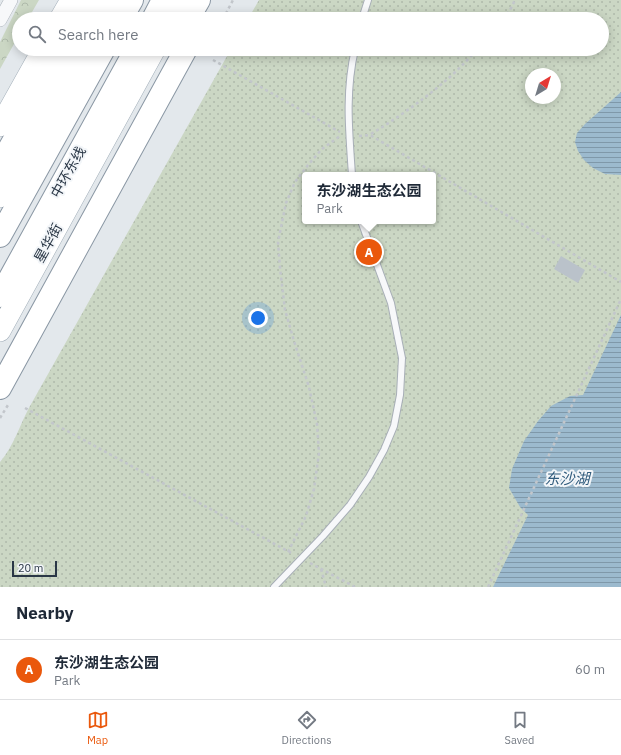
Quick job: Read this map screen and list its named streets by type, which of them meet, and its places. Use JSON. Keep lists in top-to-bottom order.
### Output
{
  "streets": {
    "highway": ["中环东线"],
    "main road": ["星华街"]
  },
  "water": ["东沙湖"],
  "scale_bar": "20 m",
  "north": "top right",
  "page": {
    "search": "Search here",
    "popup": ["东沙湖生态公园", "Park"],
    "pins": "A",
    "scale": "20 m",
    "heading": "Nearby",
    "list": [
      {
        "mark": "A",
        "name": "东沙湖生态公园",
        "note": "Park",
        "value": "60 m"
      }
    ],
    "nav": ["Map", "Directions", "Saved"]
  }
}
